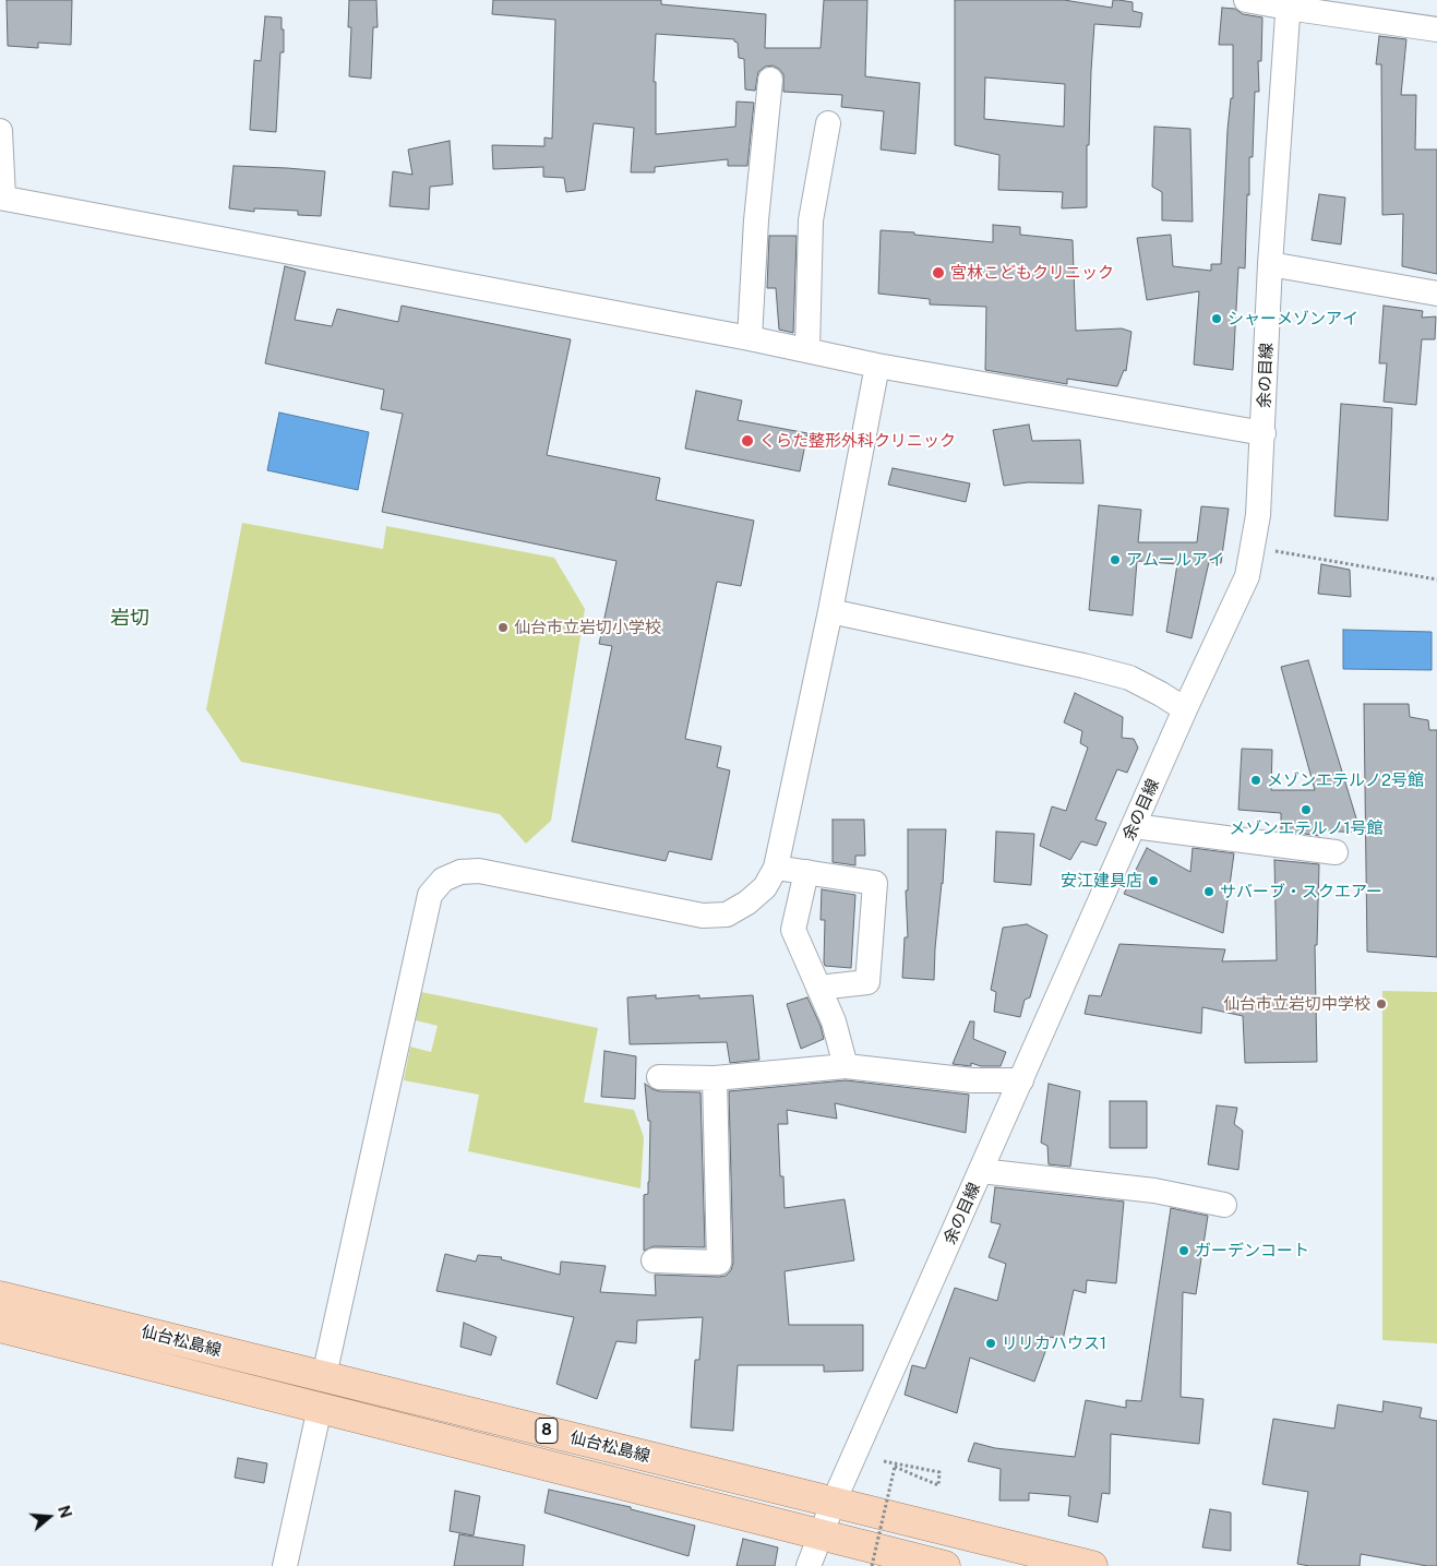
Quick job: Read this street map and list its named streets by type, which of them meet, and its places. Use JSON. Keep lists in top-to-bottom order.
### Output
{
  "streets": {
    "main road": ["仙台松島線", "8"],
    "street": ["余の目線"]
  },
  "crossings": [
    ["余の目線", "仙台松島線"]
  ],
  "districts": ["岩切"],
  "places": [
    "宮林こどもクリニック",
    "シャーメゾンアイ",
    "くらた整形外科クリニック",
    "アムールアイ",
    "仙台市立岩切小学校",
    "メゾンエテルノ2号館",
    "メゾンエテルノ1号館",
    "安江建具店",
    "サバーブ・スクエアー",
    "仙台市立岩切中学校",
    "ガーデンコート",
    "リリカハウス1"
  ],
  "north": "right"
}
